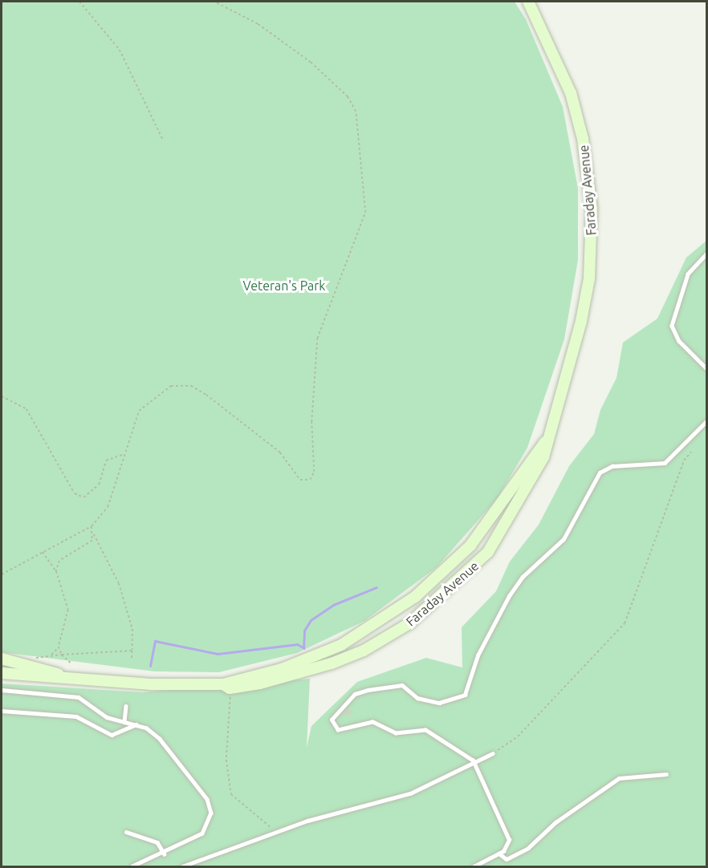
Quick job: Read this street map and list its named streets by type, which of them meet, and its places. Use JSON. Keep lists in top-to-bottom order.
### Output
{
  "streets": {
    "main road": ["Faraday Avenue"]
  },
  "parks": ["Veteran's Park"]
}
